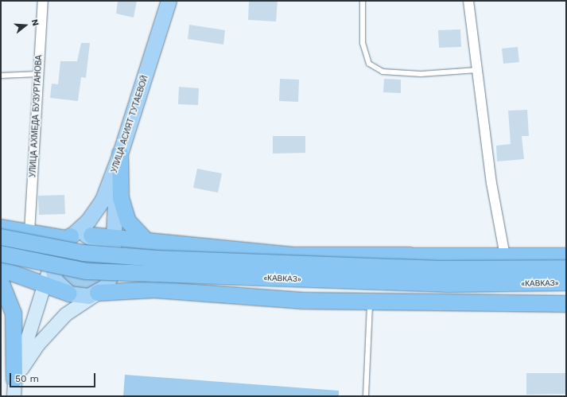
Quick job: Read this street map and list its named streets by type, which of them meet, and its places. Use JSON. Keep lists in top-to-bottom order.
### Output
{
  "streets": {
    "highway": ["«КАВКАЗ»"],
    "main road": ["УЛИЦА АСИЯТ ТУТАЕВОЙ"],
    "street": ["УЛИЦА АХМЕДА БУЗУРТАНОВА"]
  },
  "scale_bar": "50 m",
  "north": "right"
}
